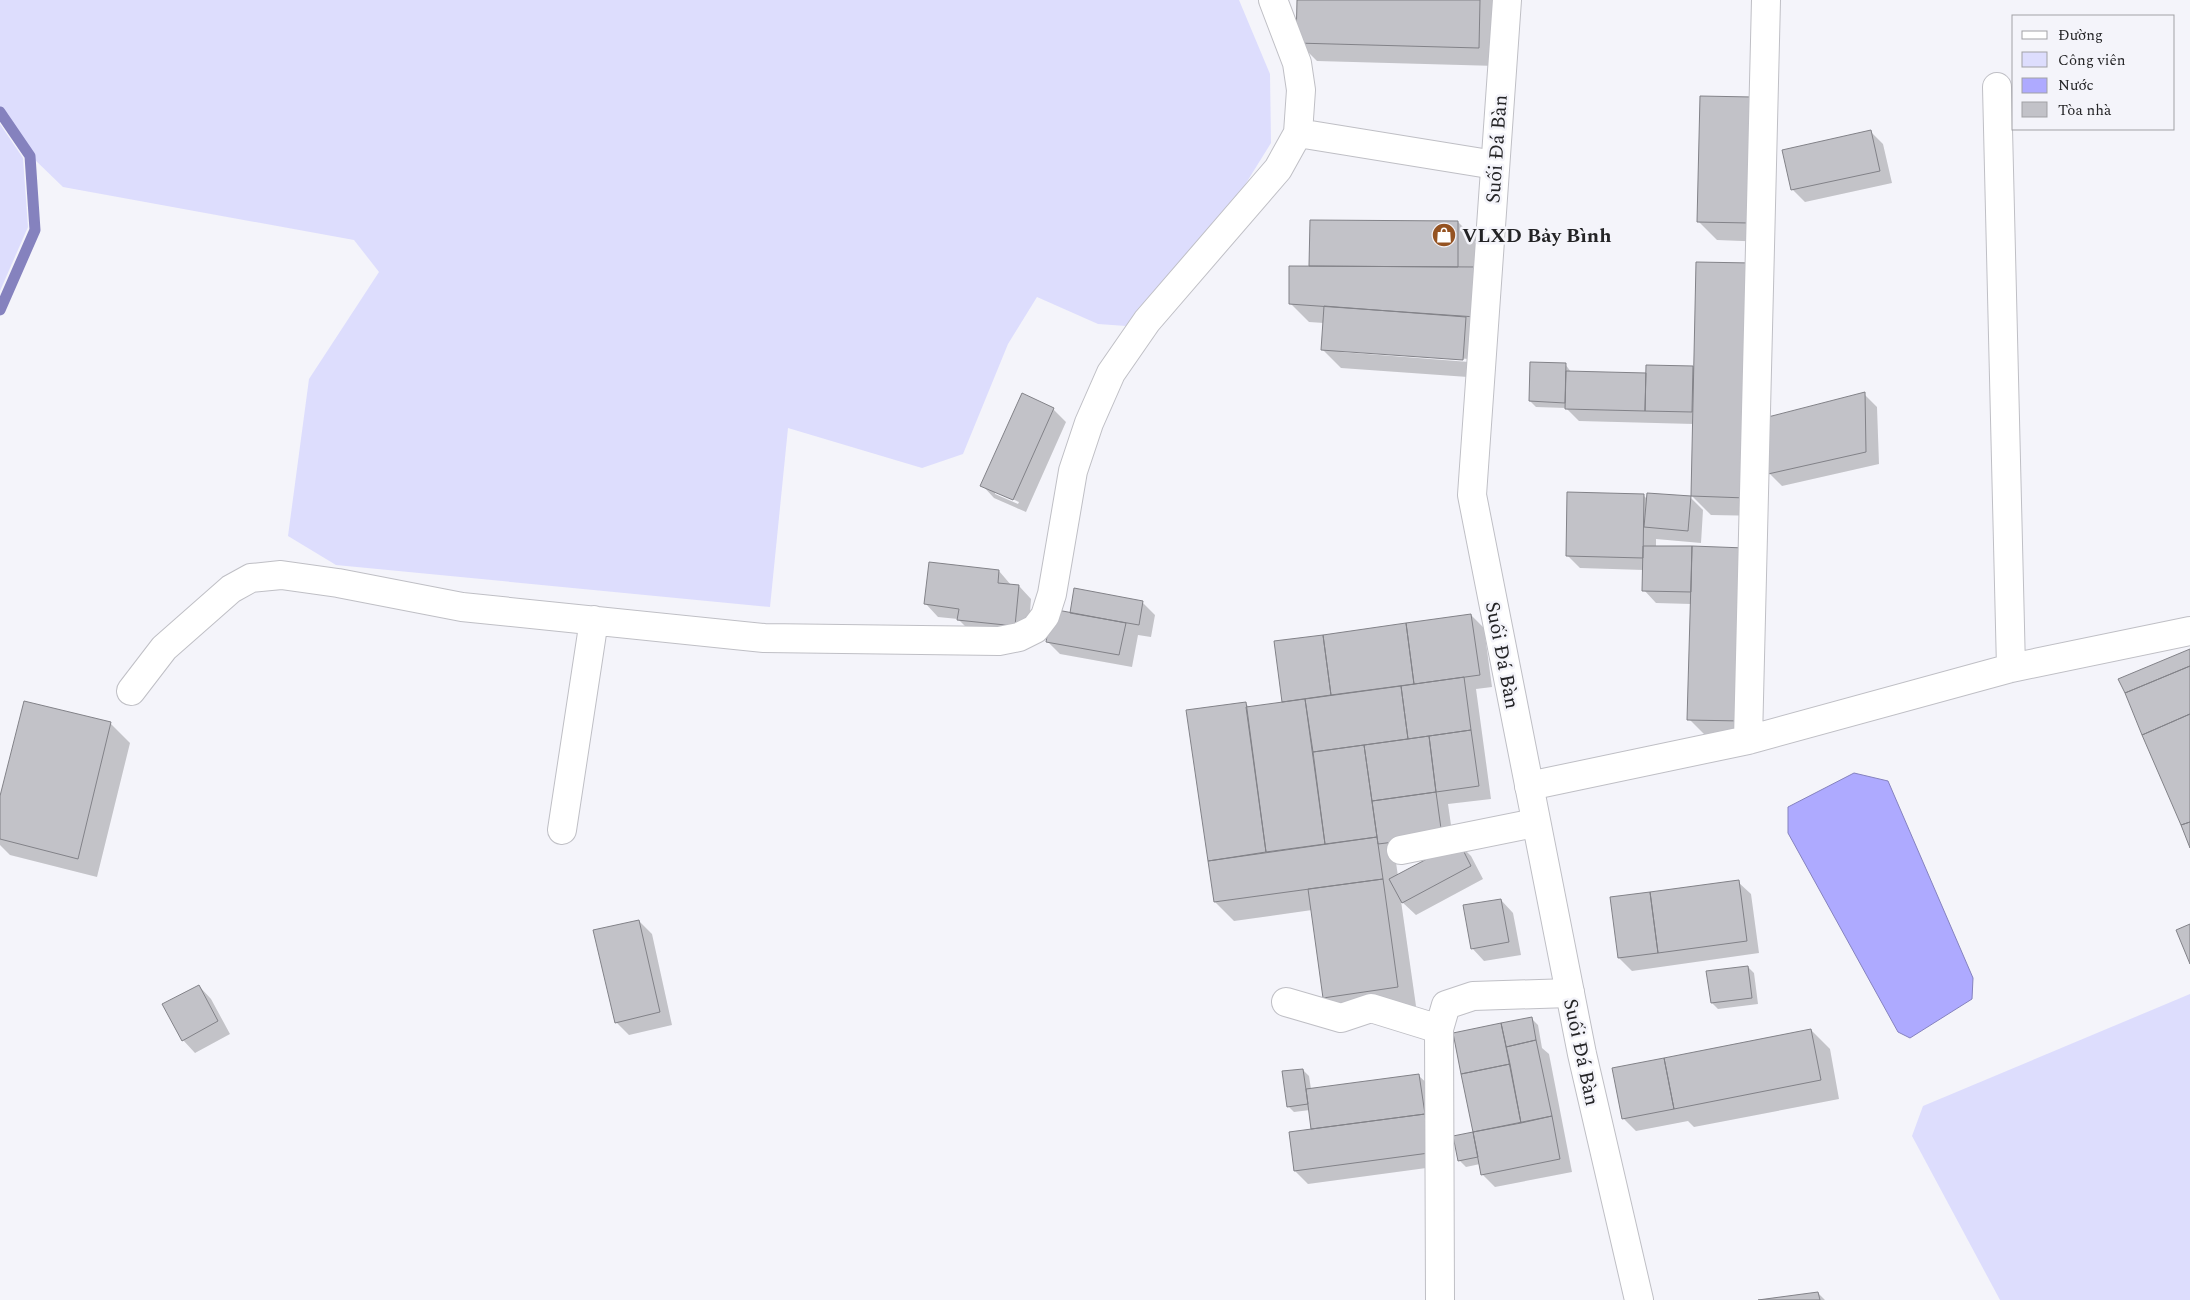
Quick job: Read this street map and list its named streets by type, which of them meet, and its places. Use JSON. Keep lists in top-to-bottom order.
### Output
{
  "streets": {
    "street": ["Suối Đá Bàn"]
  },
  "places": {
    "shop": ["VLXD Bảy Bình"]
  },
  "legend": [
    "Đường",
    "Công viên",
    "Nước",
    "Tòa nhà"
  ]
}
